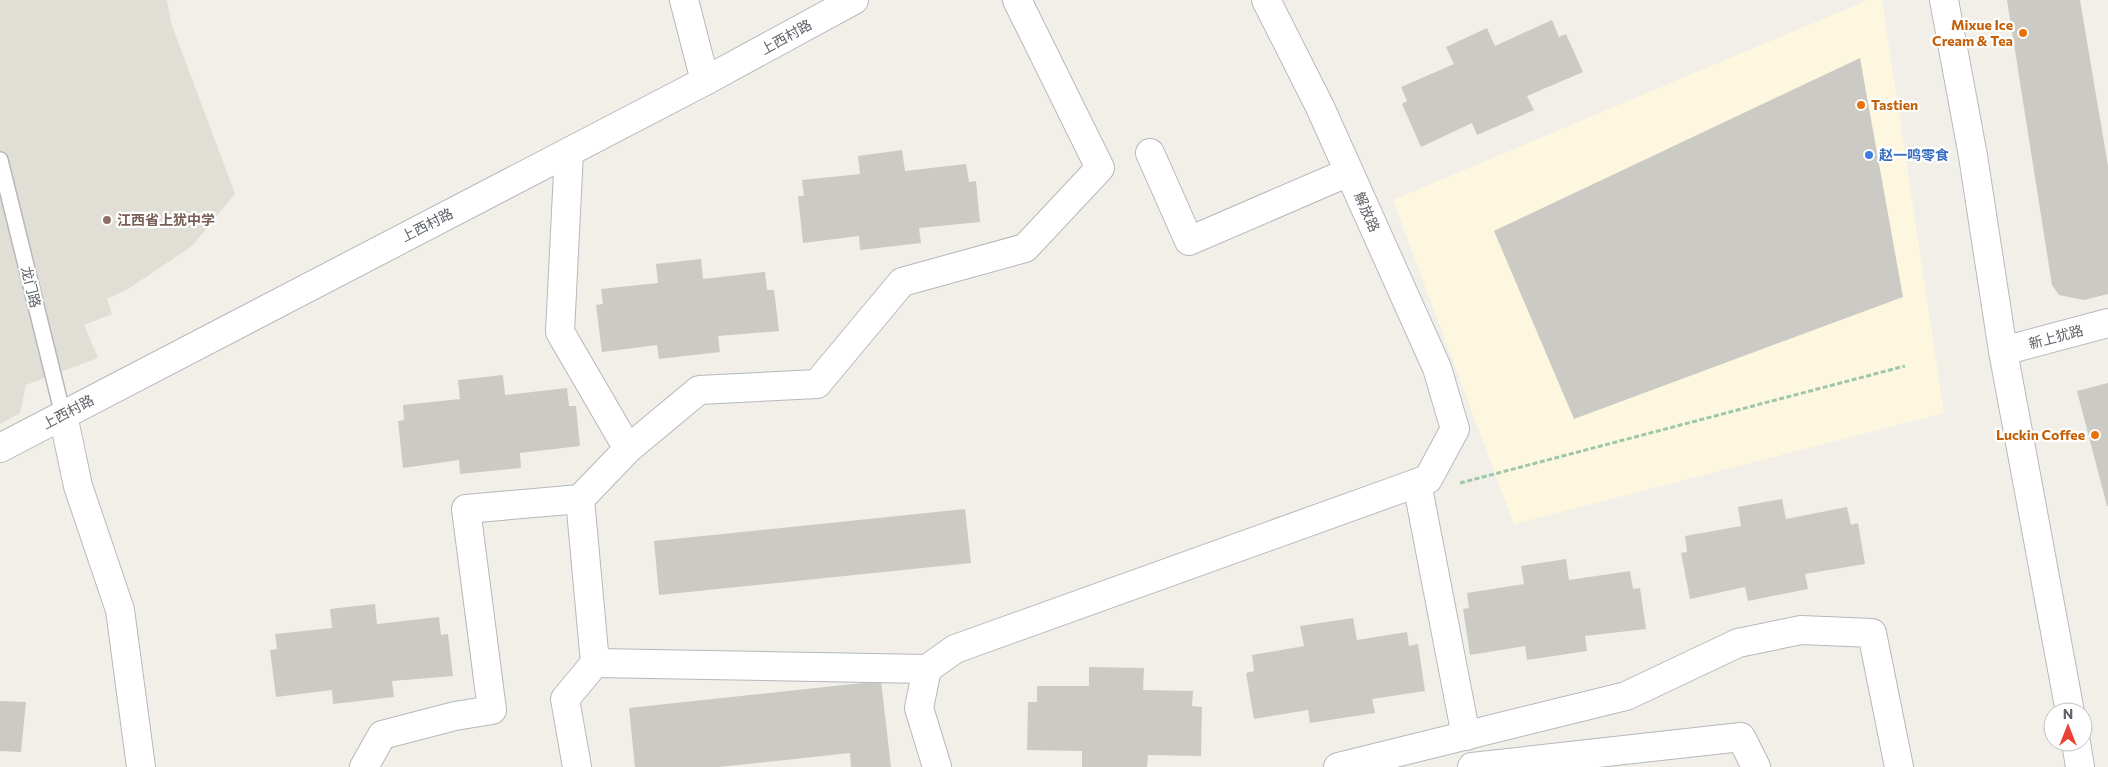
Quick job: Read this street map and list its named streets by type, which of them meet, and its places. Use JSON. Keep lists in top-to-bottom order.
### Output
{
  "streets": {
    "street": ["上西村路", "解放路", "新上犹路"],
    "lane": ["龙门路"]
  },
  "crossings": [
    ["上西村路", "龙门路"]
  ],
  "places": [
    "Mixue Ice Cream & Tea",
    "Tastien",
    "赵一鸣零食",
    "江西省上犹中学",
    "Luckin Coffee"
  ],
  "north": "top"
}
